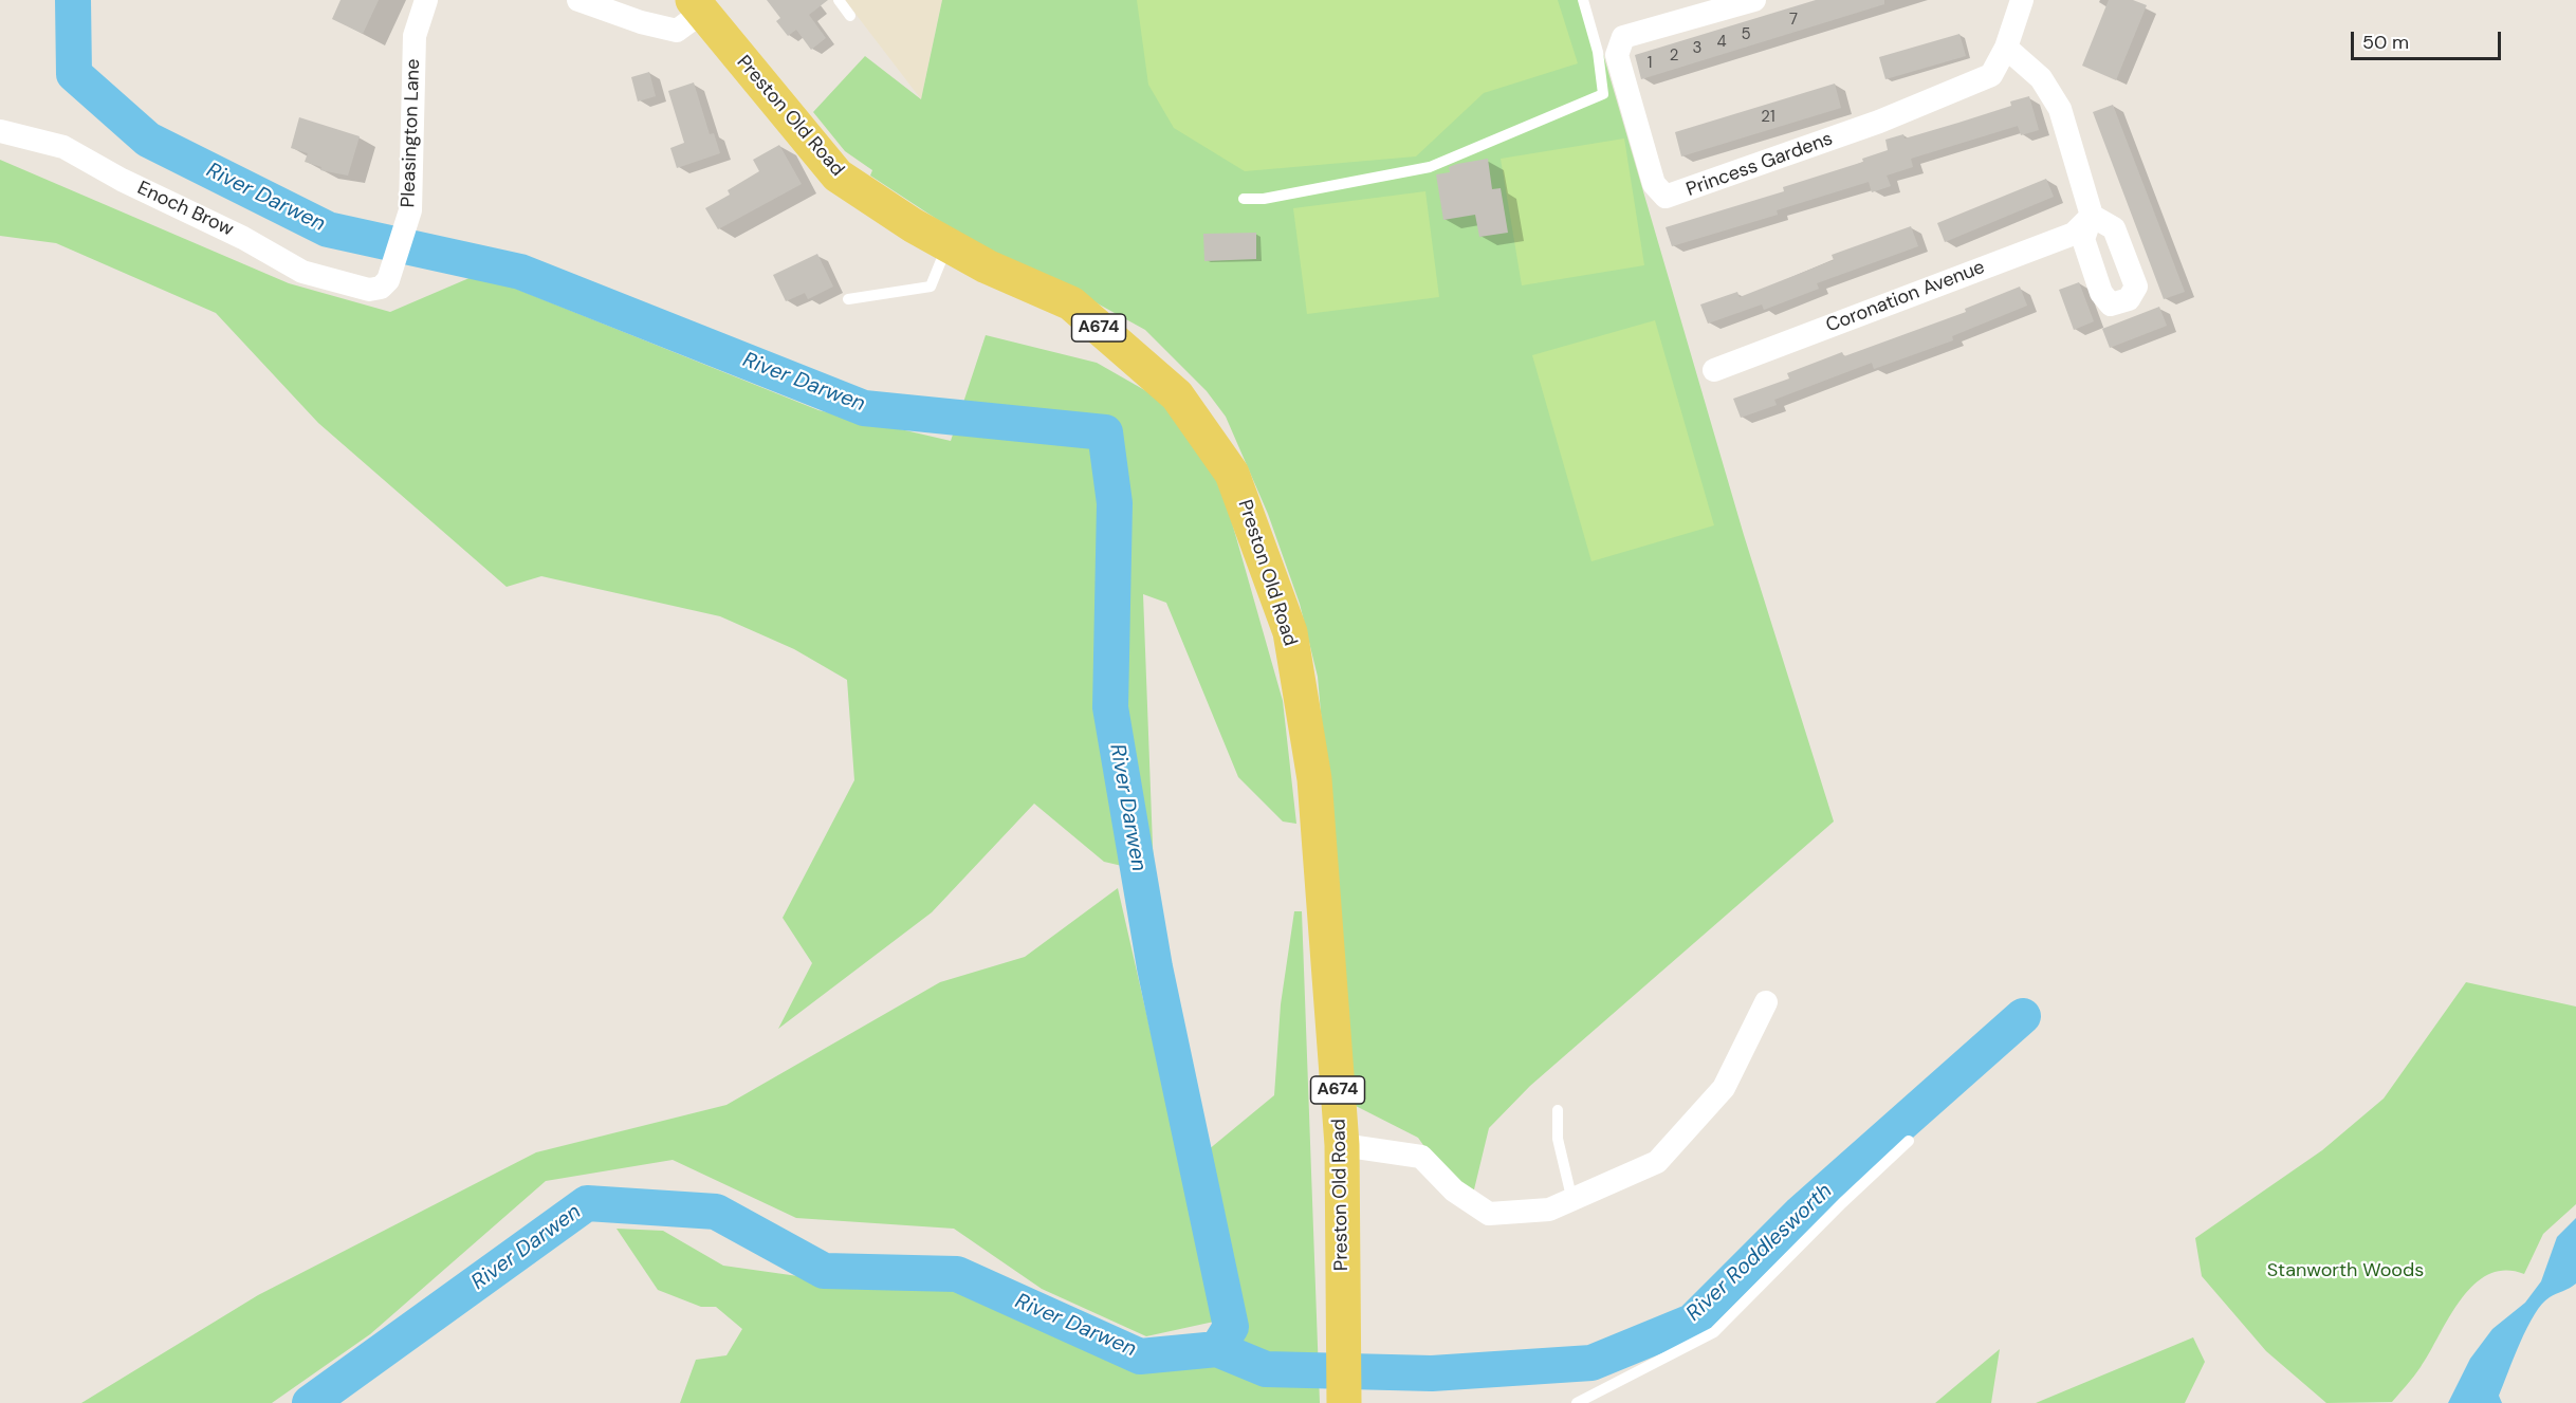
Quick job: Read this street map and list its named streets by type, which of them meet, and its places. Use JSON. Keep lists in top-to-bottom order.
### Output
{
  "streets": {
    "main road": ["Preston Old Road", "A674"],
    "street": [
      "Pleasington Lane",
      "Princess Gardens",
      "Enoch Brow",
      "Coronation Avenue"
    ]
  },
  "crossings": [
    ["Pleasington Lane", "Enoch Brow"],
    ["Princess Gardens", "Coronation Avenue"]
  ],
  "water": ["River Darwen", "River Roddlesworth"],
  "parks": ["Stanworth Woods"],
  "house_numbers": [
    "7",
    "5",
    "4",
    "3",
    "2",
    "1",
    "21"
  ],
  "scale_bar": "50 m"
}
